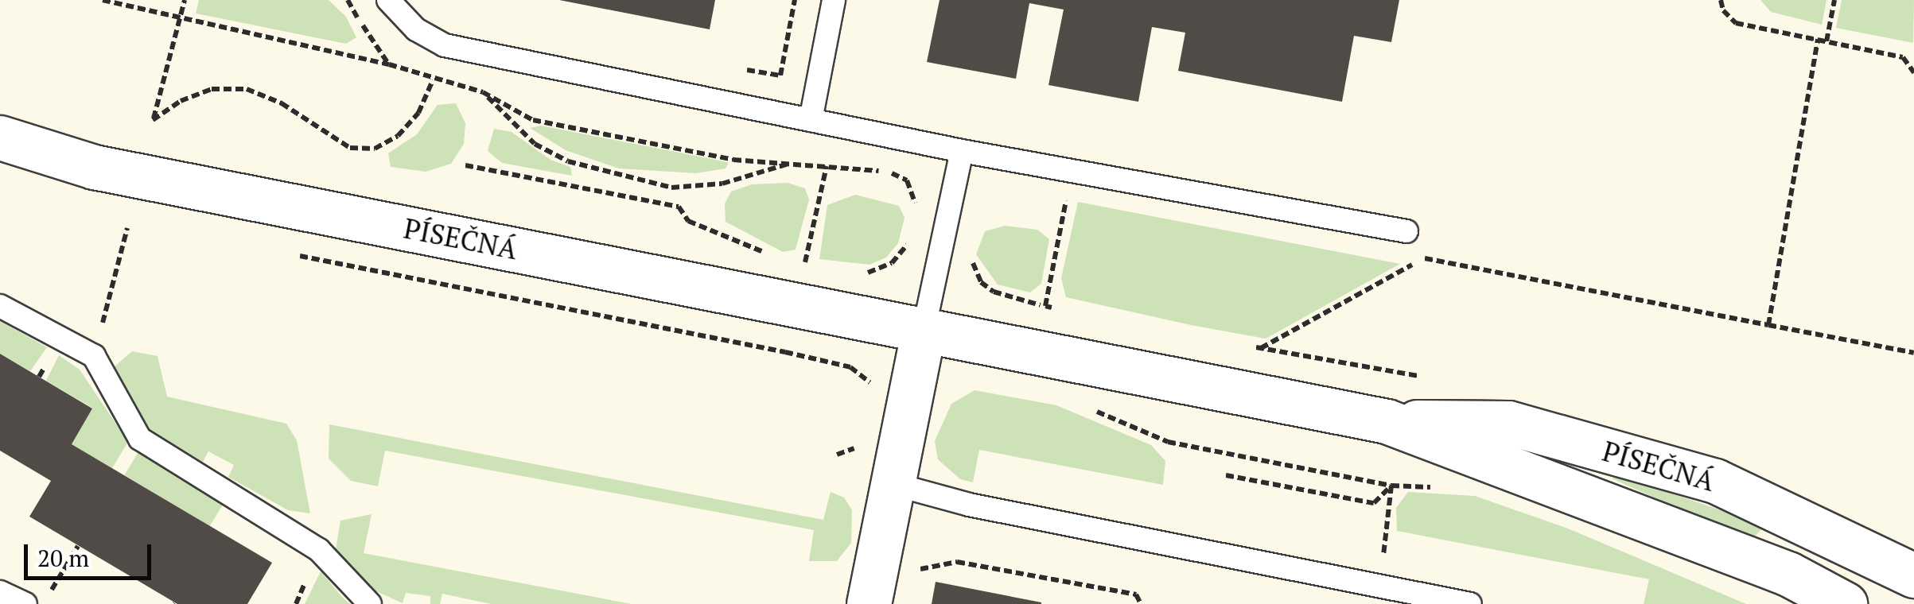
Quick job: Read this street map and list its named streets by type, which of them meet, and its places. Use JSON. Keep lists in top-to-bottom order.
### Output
{
  "streets": {
    "street": ["PÍSEČNÁ"]
  },
  "scale_bar": "20 m"
}
